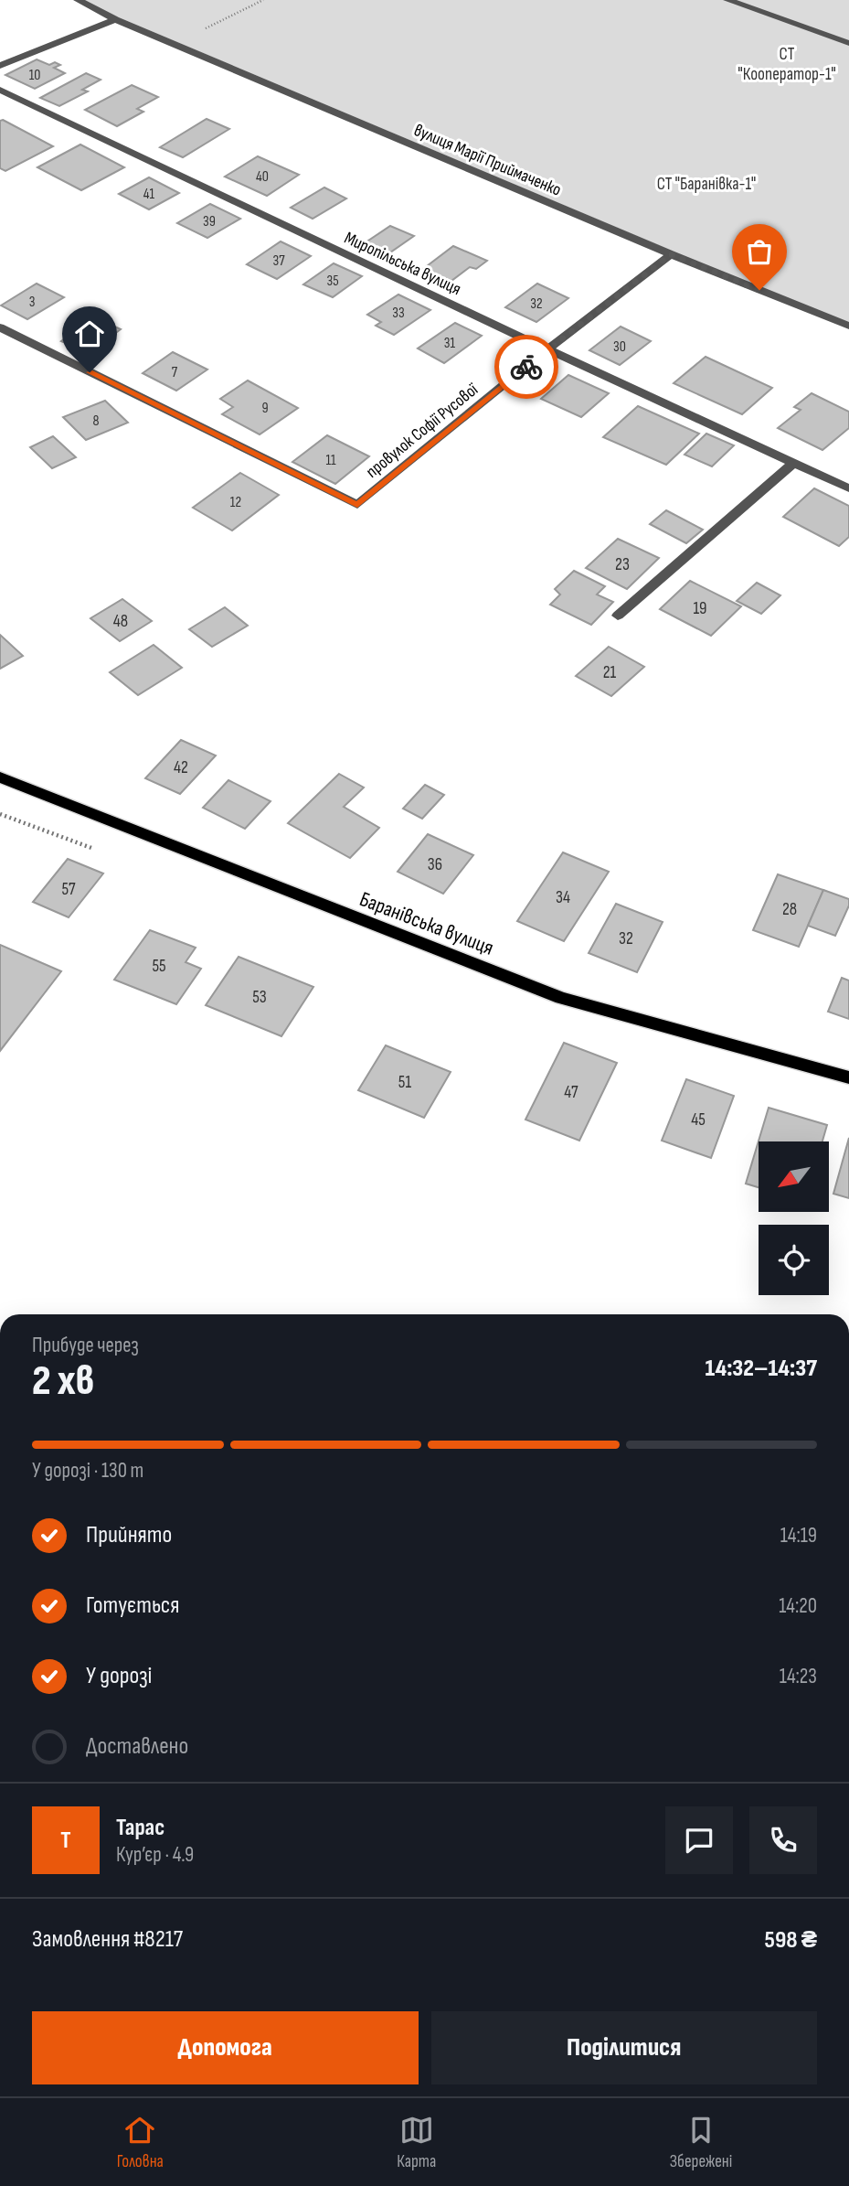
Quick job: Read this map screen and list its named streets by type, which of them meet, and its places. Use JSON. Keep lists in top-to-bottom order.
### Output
{
  "streets": {
    "main road": ["Баранівська вулиця"],
    "street": ["вулиця Марії Приймаченко", "Миропільська вулиця", "провулок Софії Русової"]
  },
  "crossings": [
    ["вулиця Марії Приймаченко", "провулок Софії Русової"],
    ["Миропільська вулиця", "провулок Софії Русової"]
  ],
  "parks": ["СТ \"Кооператор-1\"", "СТ \"Баранівка-1\""],
  "house_numbers": [
    "10",
    "40",
    "41",
    "39",
    "37",
    "35",
    "3",
    "32",
    "33",
    "31",
    "30",
    "7",
    "9",
    "8",
    "11",
    "12",
    "23",
    "19",
    "48",
    "21",
    "42",
    "36",
    "57",
    "34",
    "28",
    "32",
    "55",
    "53",
    "51",
    "47",
    "45"
  ],
  "north": "bottom left",
  "page": {
    "heading": ["2 хв", "Прибуде через", "14:32–14:37"],
    "panel": [
      "Тарас",
      "Кур’єр · 4.9",
      "Замовлення #8217",
      "598 ₴"
    ],
    "bar": "У дорозі · 130 m",
    "list": [
      ["Прийнято", "14:19"],
      ["Готується", "14:20"],
      ["У дорозі", "14:23"],
      "Доставлено"
    ],
    "round": "Т",
    "buttons": ["Допомога", "Поділитися"],
    "tabs": ["Головна", "Карта", "Збережені"]
  }
}
